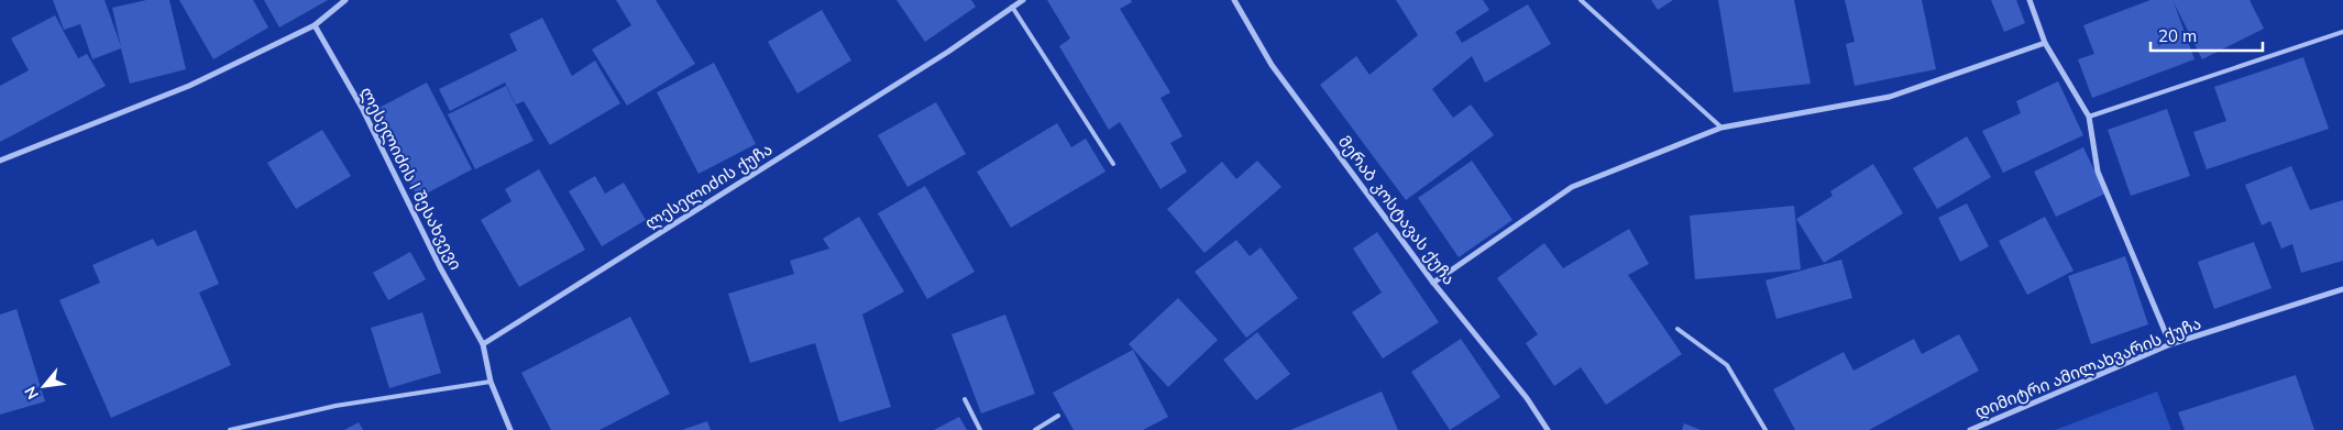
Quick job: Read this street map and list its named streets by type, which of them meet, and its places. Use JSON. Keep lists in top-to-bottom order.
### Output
{
  "streets": {
    "street": [
      "ლესელიძის I შესახვევი",
      "ლესელიძის ქუჩა",
      "მერაბ კოსტავას ქუჩა",
      "დიმიტრი ამილახვარის ქუჩა"
    ]
  },
  "crossings": [
    ["ლესელიძის I შესახვევი", "ლესელიძის ქუჩა"]
  ],
  "scale_bar": "20 m",
  "north": "bottom left"
}
